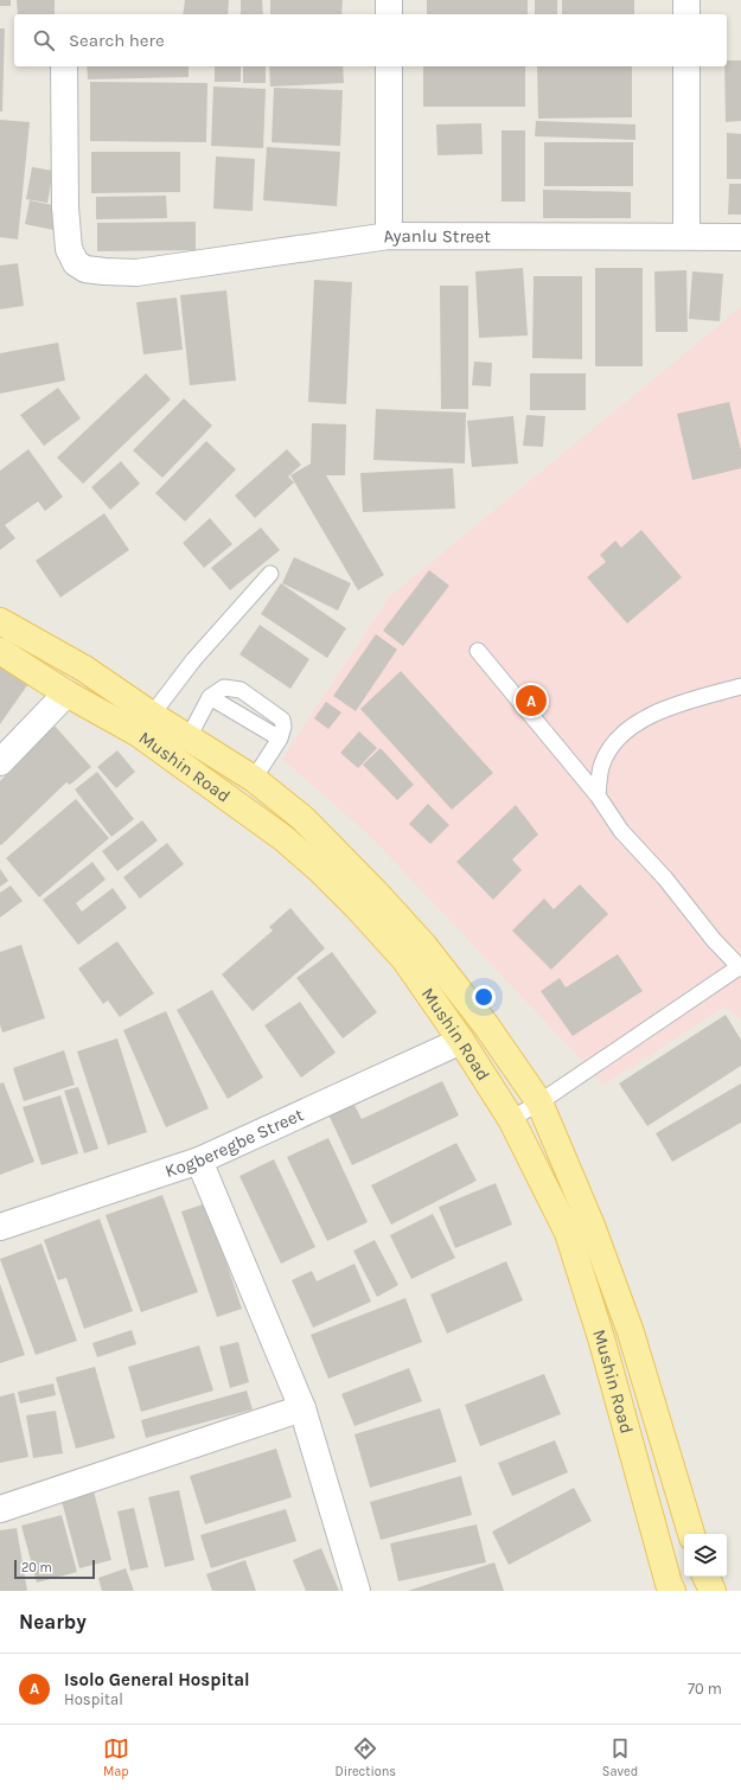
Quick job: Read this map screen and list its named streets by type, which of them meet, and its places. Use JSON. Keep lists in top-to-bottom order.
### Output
{
  "streets": {
    "main road": ["Mushin Road"],
    "street": ["Ayanlu Street", "Kogberegbe Street"]
  },
  "crossings": [
    ["Mushin Road", "Kogberegbe Street"]
  ],
  "scale_bar": "20 m",
  "page": {
    "search": "Search here",
    "pins": "A",
    "scale": "20 m",
    "heading": "Nearby",
    "list": [
      {
        "mark": "A",
        "name": "Isolo General Hospital",
        "note": "Hospital",
        "value": "70 m"
      }
    ],
    "nav": ["Map", "Directions", "Saved"]
  }
}
